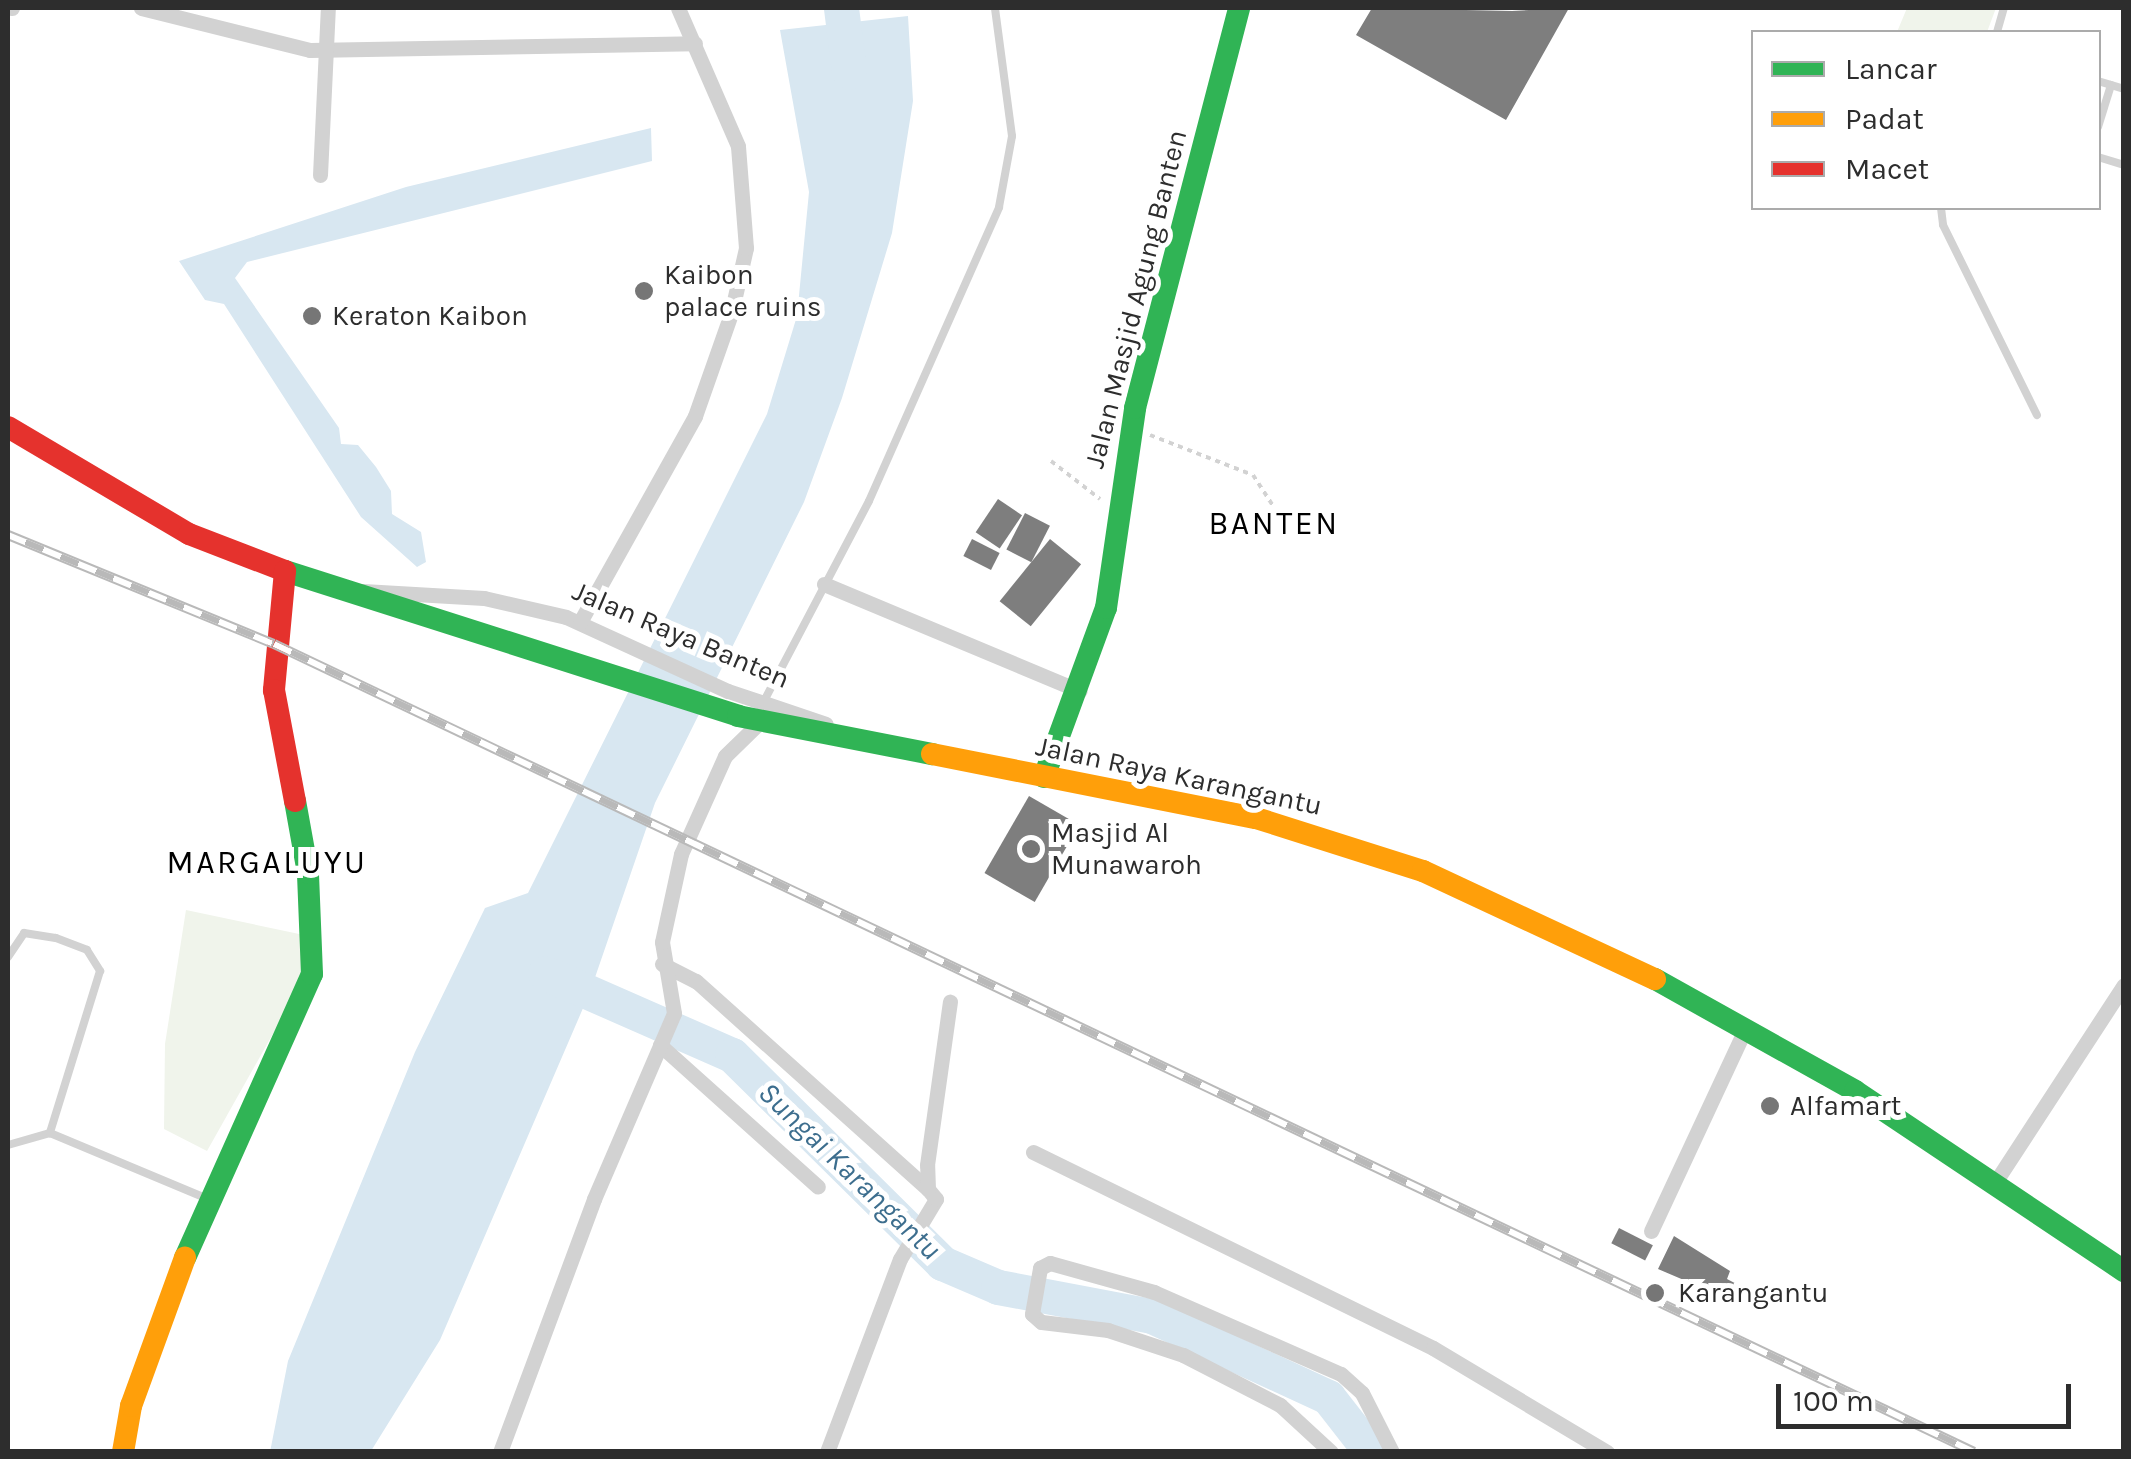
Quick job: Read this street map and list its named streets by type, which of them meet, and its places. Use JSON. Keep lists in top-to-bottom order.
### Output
{
  "streets": {
    "main road": ["Jalan Masjid Agung Banten", "Jalan Raya Banten", "Jalan Raya Karangantu"]
  },
  "crossings": [
    ["Jalan Masjid Agung Banten", "Jalan Raya Karangantu"],
    ["Jalan Raya Banten", "Jalan Raya Karangantu"]
  ],
  "districts": ["BANTEN", "MARGALUYU"],
  "water": ["Sungai Karangantu"],
  "places": [
    "Kaibon palace ruins",
    "Keraton Kaibon",
    "Masjid Al Munawaroh",
    "Alfamart",
    "Karangantu"
  ],
  "legend": ["Lancar", "Padat", "Macet"],
  "scale_bar": "100 m"
}
